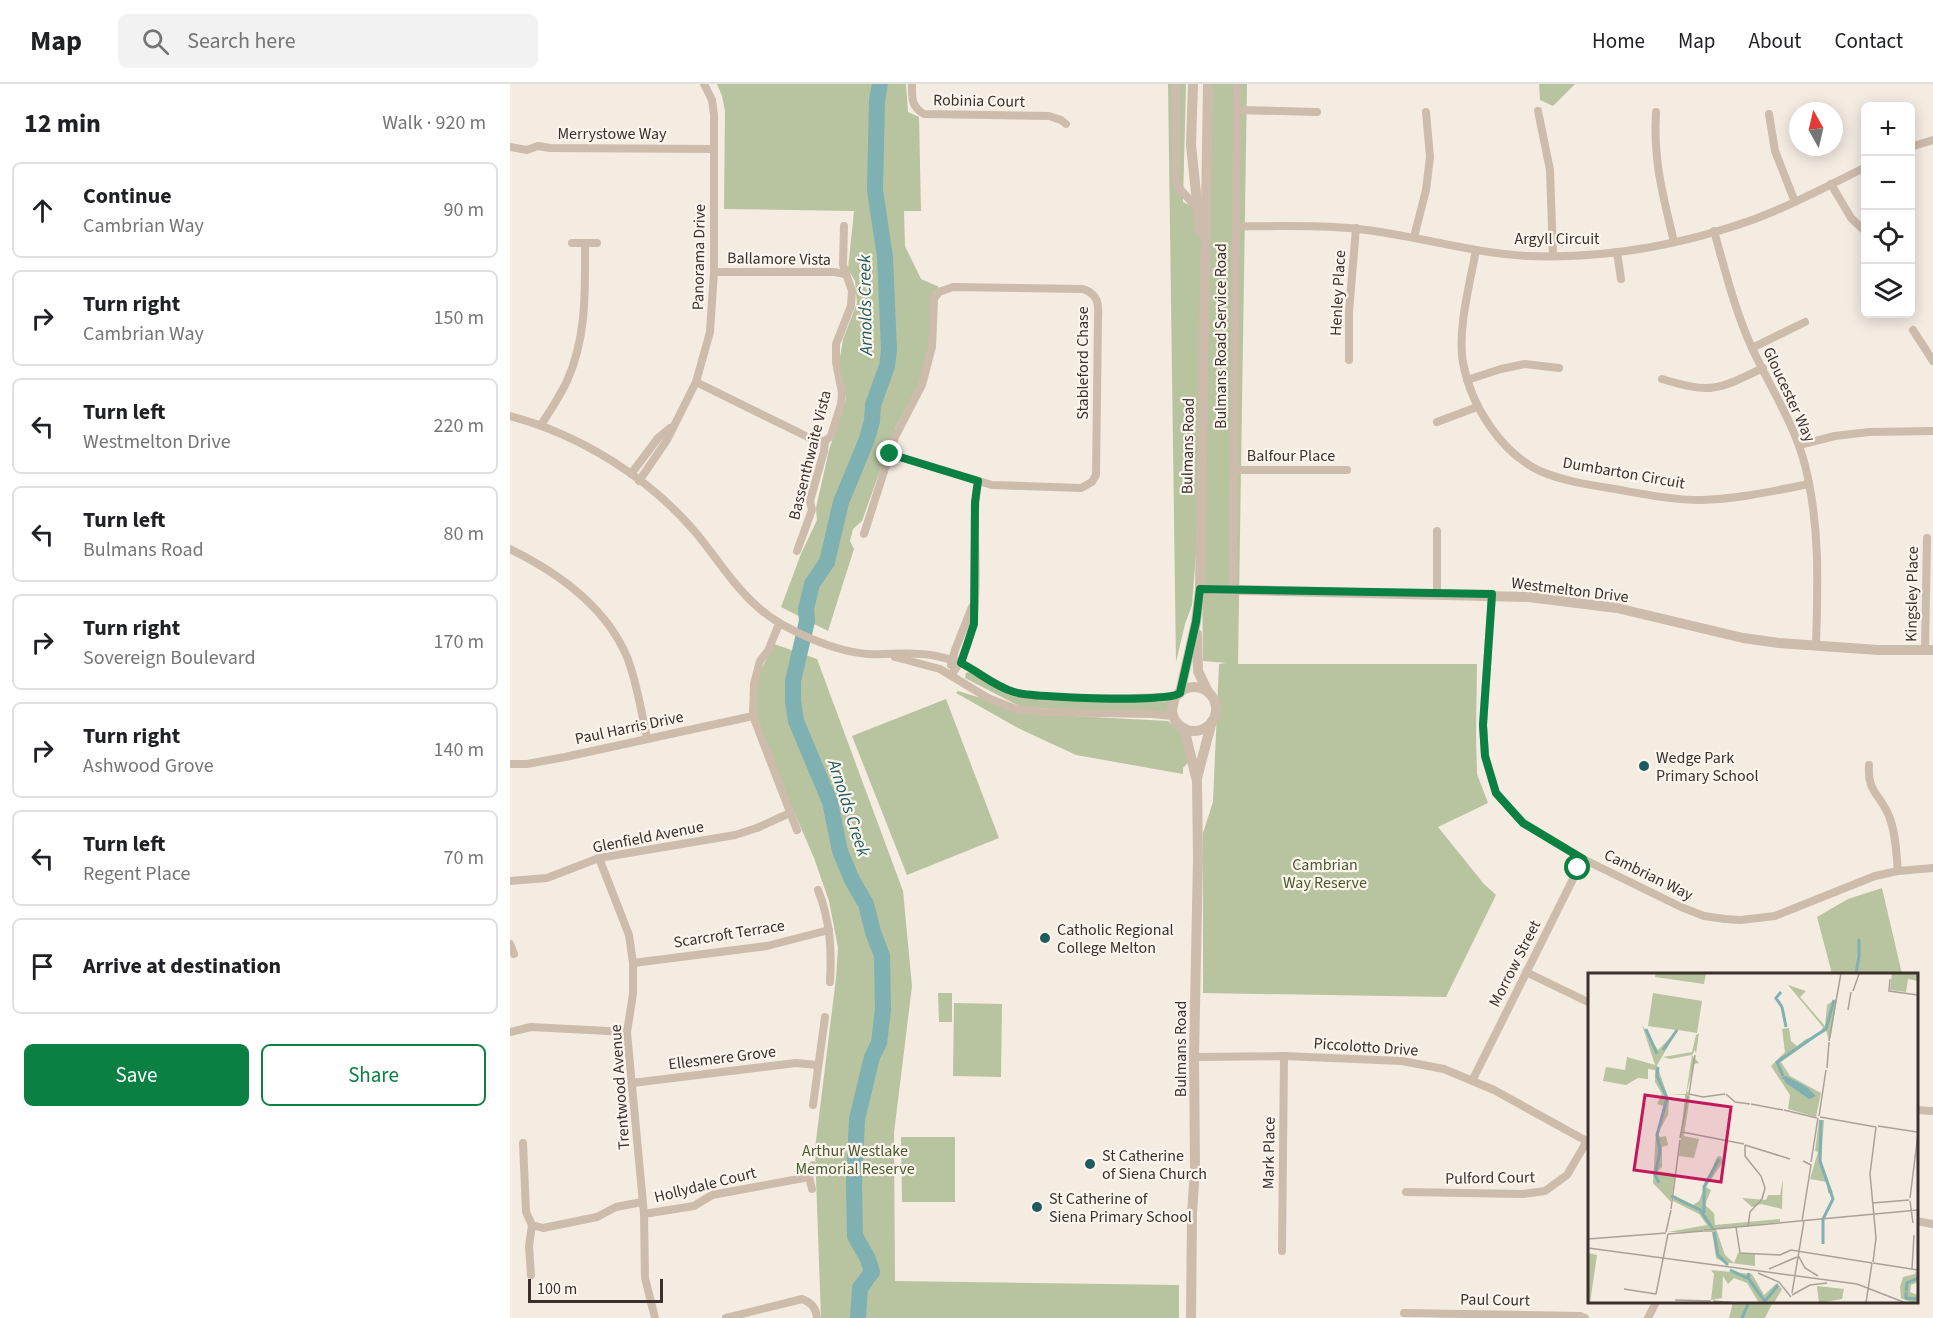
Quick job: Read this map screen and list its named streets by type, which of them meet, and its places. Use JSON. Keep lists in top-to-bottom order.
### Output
{
  "streets": {
    "street": [
      "Robinia Court",
      "Merrystowe Way",
      "Argyll Circuit",
      "Panorama Drive",
      "Ballamore Vista",
      "Henley Place",
      "Bulmans Road Service Road",
      "Stableford Chase",
      "Gloucester Way",
      "Bulmans Road",
      "Bassenthwaite Vista",
      "Balfour Place",
      "Dumbarton Circuit",
      "Westmelton Drive",
      "Kingsley Place",
      "Paul Harris Drive",
      "Glenfield Avenue",
      "Cambrian Way",
      "Scarcroft Terrace",
      "Morrow Street",
      "Piccolotto Drive",
      "Ellesmere Grove",
      "Trentwood Avenue",
      "Mark Place",
      "Pulford Court",
      "Hollydale Court",
      "Paul Court"
    ]
  },
  "crossings": [
    ["Merrystowe Way", "Panorama Drive"],
    ["Argyll Circuit", "Henley Place"],
    ["Argyll Circuit", "Bulmans Road Service Road"],
    ["Argyll Circuit", "Gloucester Way"],
    ["Argyll Circuit", "Dumbarton Circuit"],
    ["Panorama Drive", "Ballamore Vista"],
    ["Ballamore Vista", "Bassenthwaite Vista"],
    ["Bulmans Road Service Road", "Balfour Place"],
    ["Bulmans Road Service Road", "Westmelton Drive"],
    ["Gloucester Way", "Dumbarton Circuit"],
    ["Gloucester Way", "Westmelton Drive"],
    ["Bulmans Road", "Westmelton Drive"],
    ["Bulmans Road", "Piccolotto Drive"],
    ["Westmelton Drive", "Kingsley Place"],
    ["Westmelton Drive", "Cambrian Way"],
    ["Glenfield Avenue", "Trentwood Avenue"],
    ["Cambrian Way", "Morrow Street"],
    ["Scarcroft Terrace", "Trentwood Avenue"],
    ["Morrow Street", "Piccolotto Drive"],
    ["Piccolotto Drive", "Mark Place"],
    ["Piccolotto Drive", "Pulford Court"],
    ["Ellesmere Grove", "Trentwood Avenue"],
    ["Trentwood Avenue", "Hollydale Court"]
  ],
  "water": ["Arnolds Creek"],
  "parks": ["Cambrian Way Reserve", "Arthur Westlake Memorial Reserve"],
  "places": [
    "Wedge Park Primary School",
    "Catholic Regional College Melton",
    "St Catherine of Siena Church",
    "St Catherine of Siena Primary School"
  ],
  "scale_bar": "100 m",
  "north": "top",
  "page": {
    "header": "Map",
    "search": "Search here",
    "nav": [
      "Home",
      "Map",
      "About",
      "Contact"
    ],
    "heading": ["12 min", "Walk · 920 m"],
    "map_buttons": ["+", "−"],
    "list": [
      ["Continue", "Cambrian Way", "90 m"],
      ["Turn right", "Cambrian Way", "150 m"],
      ["Turn left", "Westmelton Drive", "220 m"],
      ["Turn left", "Bulmans Road", "80 m"],
      ["Turn right", "Sovereign Boulevard", "170 m"],
      ["Turn right", "Ashwood Grove", "140 m"],
      ["Turn left", "Regent Place", "70 m"],
      "Arrive at destination"
    ],
    "buttons": ["Save", "Share"],
    "scale": "100 m"
  }
}
